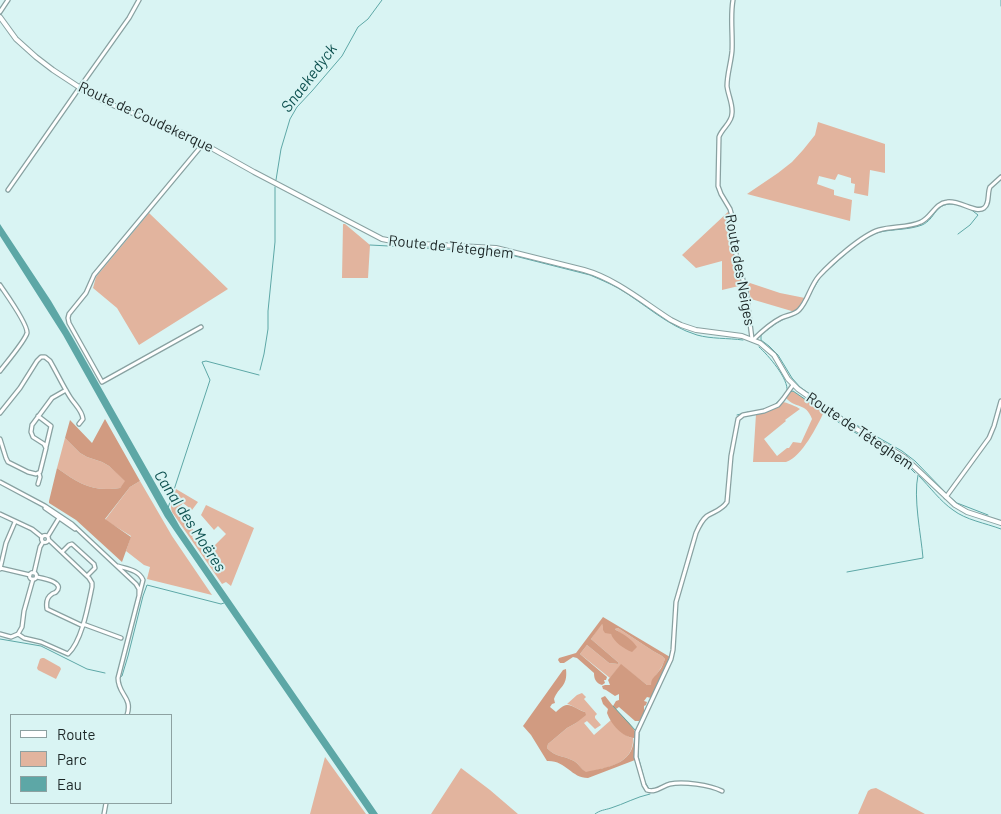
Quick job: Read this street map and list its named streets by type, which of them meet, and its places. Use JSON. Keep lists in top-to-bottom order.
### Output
{
  "streets": {
    "main road": ["Route de Coudekerque", "Route de Téteghem"],
    "street": ["Route des Neiges"]
  },
  "crossings": [
    ["Route de Coudekerque", "Route de Téteghem"],
    ["Route de Téteghem", "Route des Neiges"]
  ],
  "water": ["Snaekedyck", "Canal des Moëres"],
  "legend": ["Route", "Parc", "Eau"]
}
